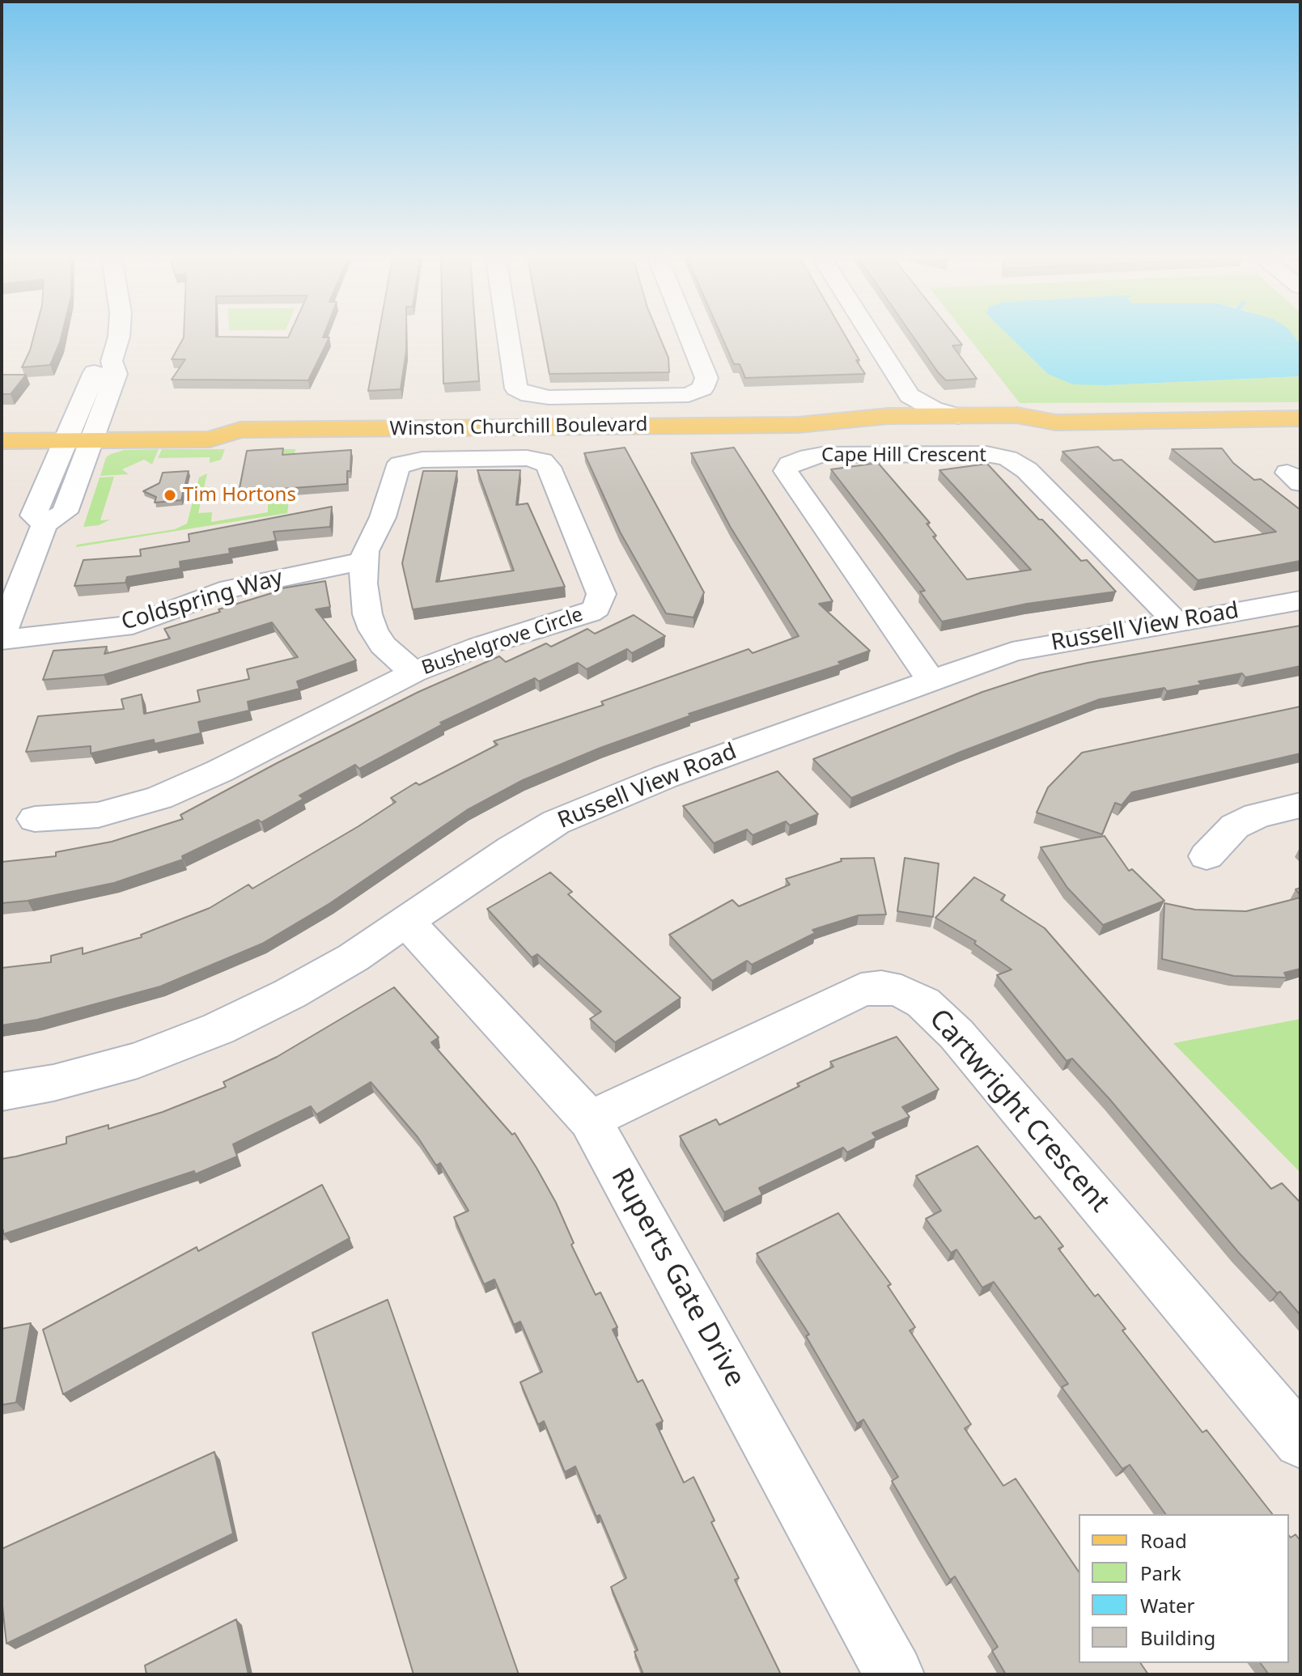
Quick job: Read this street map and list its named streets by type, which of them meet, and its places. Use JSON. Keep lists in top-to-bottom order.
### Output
{
  "streets": {
    "main road": ["Winston Churchill Boulevard"],
    "street": [
      "Cape Hill Crescent",
      "Coldspring Way",
      "Russell View Road",
      "Bushelgrove Circle",
      "Cartwright Crescent",
      "Ruperts Gate Drive"
    ]
  },
  "crossings": [
    ["Cape Hill Crescent", "Russell View Road"],
    ["Coldspring Way", "Bushelgrove Circle"],
    ["Russell View Road", "Ruperts Gate Drive"],
    ["Cartwright Crescent", "Ruperts Gate Drive"]
  ],
  "places": ["Tim Hortons"],
  "legend": [
    "Road",
    "Park",
    "Water",
    "Building"
  ]
}
